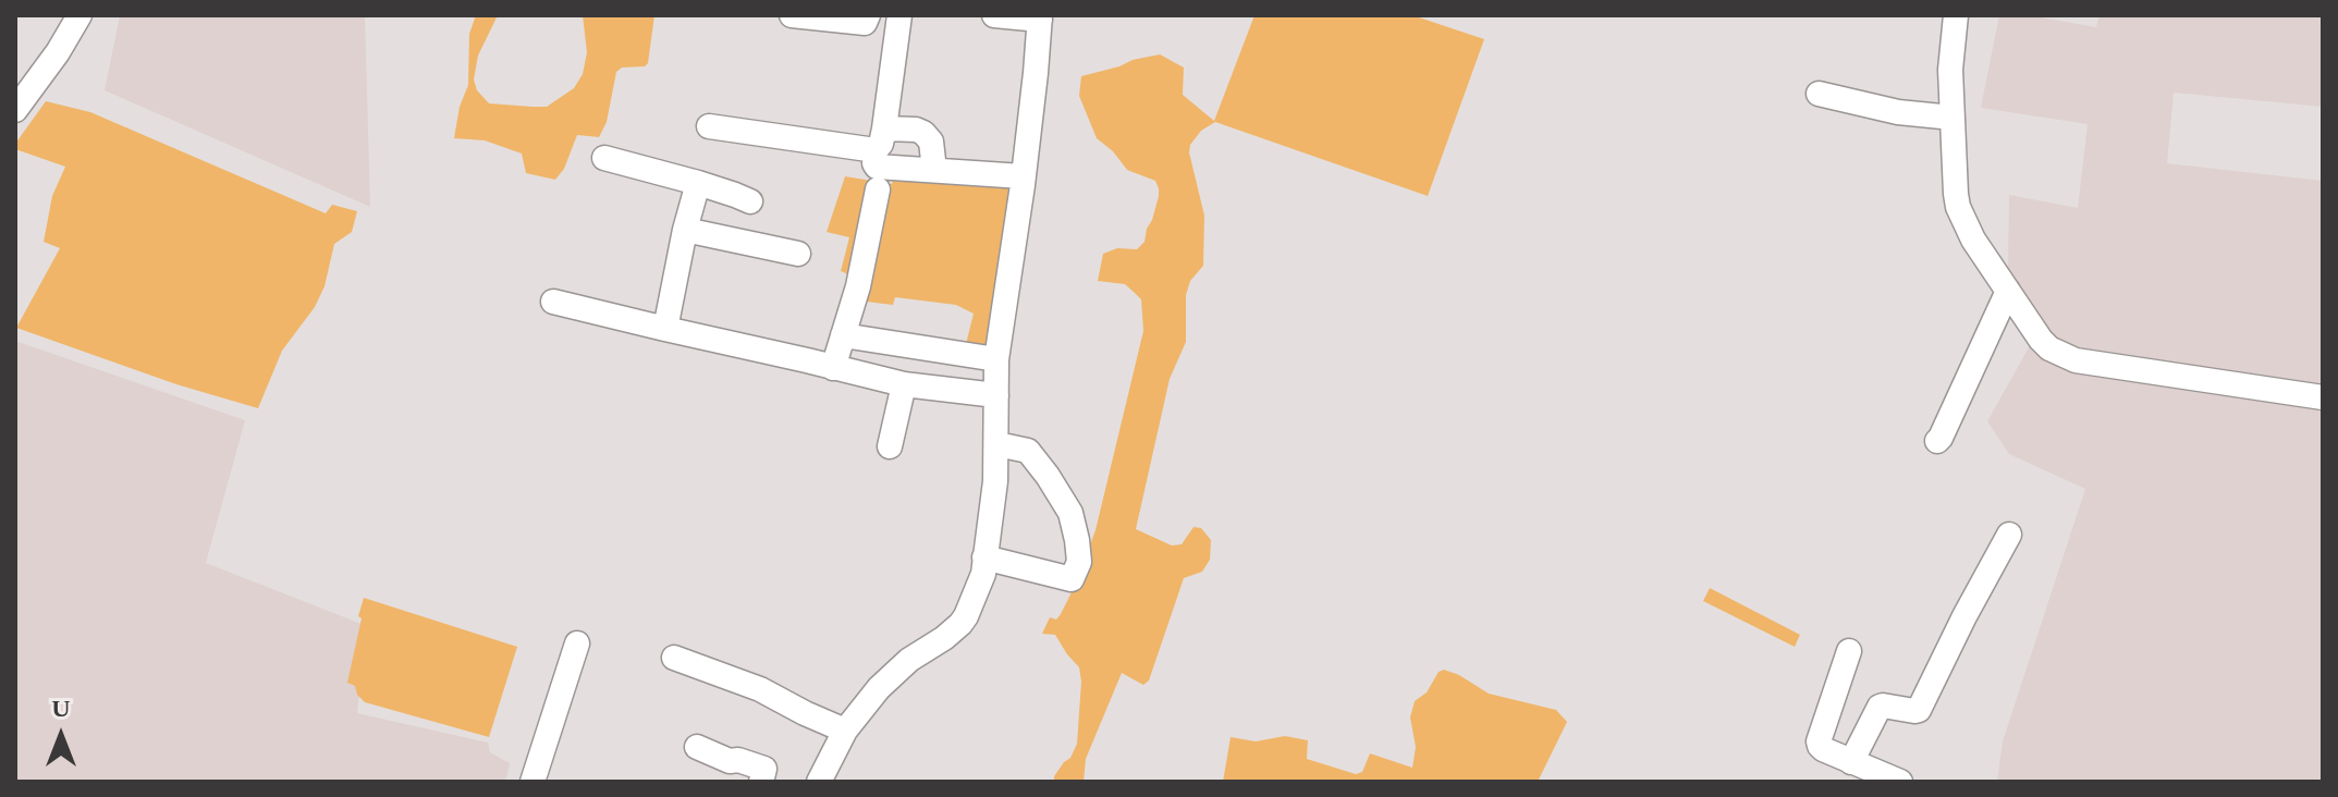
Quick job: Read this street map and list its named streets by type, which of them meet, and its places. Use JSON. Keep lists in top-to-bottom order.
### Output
{
  "north": "top"
}
